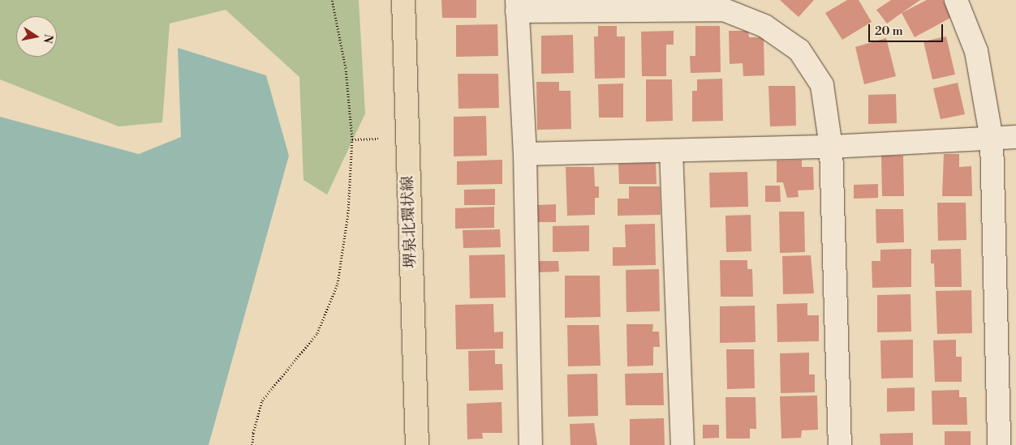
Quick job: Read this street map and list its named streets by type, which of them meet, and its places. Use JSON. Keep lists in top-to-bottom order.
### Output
{
  "streets": {
    "main road": ["堺泉北環状線"]
  },
  "scale_bar": "20 m",
  "north": "right"
}
